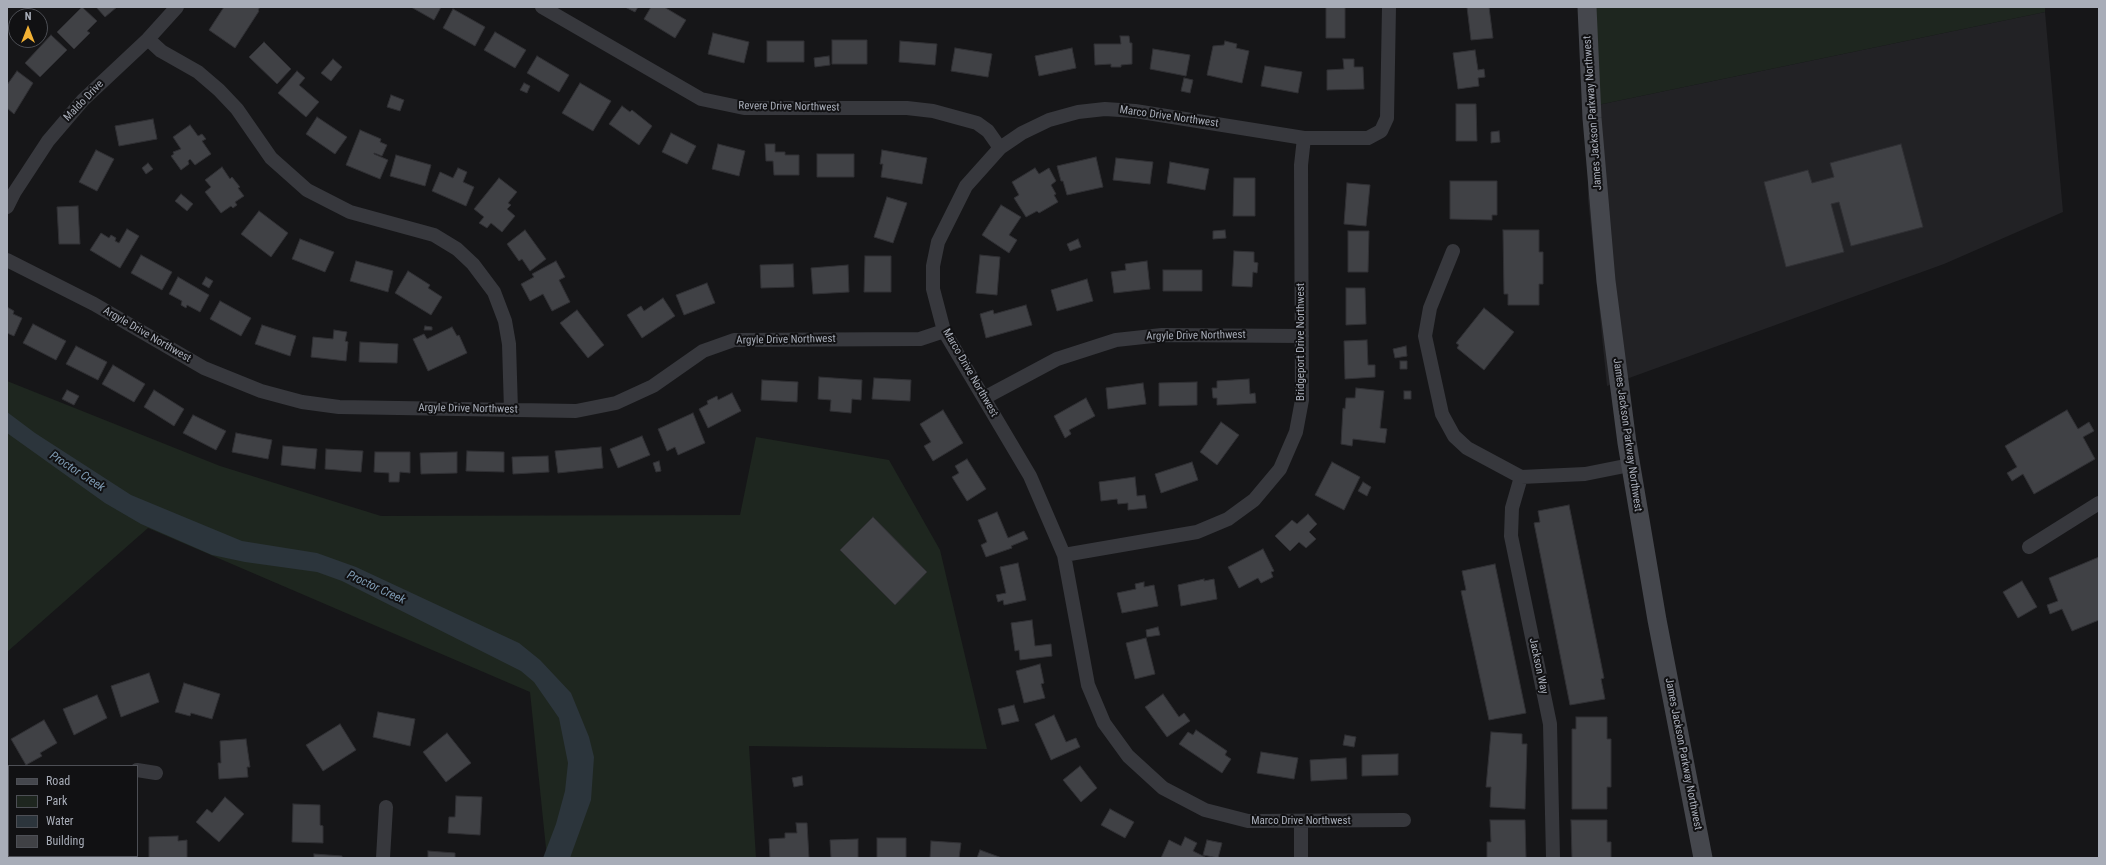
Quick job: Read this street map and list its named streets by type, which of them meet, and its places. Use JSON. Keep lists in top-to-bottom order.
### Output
{
  "streets": {
    "main road": ["James Jackson Parkway Northwest"],
    "street": [
      "Maldo Drive",
      "Revere Drive Northwest",
      "Marco Drive Northwest",
      "Argyle Drive Northwest",
      "Bridgeport Drive Northwest",
      "Jackson Way"
    ]
  },
  "crossings": [
    ["Revere Drive Northwest", "Marco Drive Northwest"],
    ["Marco Drive Northwest", "Argyle Drive Northwest"],
    ["Marco Drive Northwest", "Bridgeport Drive Northwest"],
    ["Argyle Drive Northwest", "Bridgeport Drive Northwest"]
  ],
  "water": ["Proctor Creek"],
  "legend": [
    "Road",
    "Park",
    "Water",
    "Building"
  ],
  "north": "top"
}
